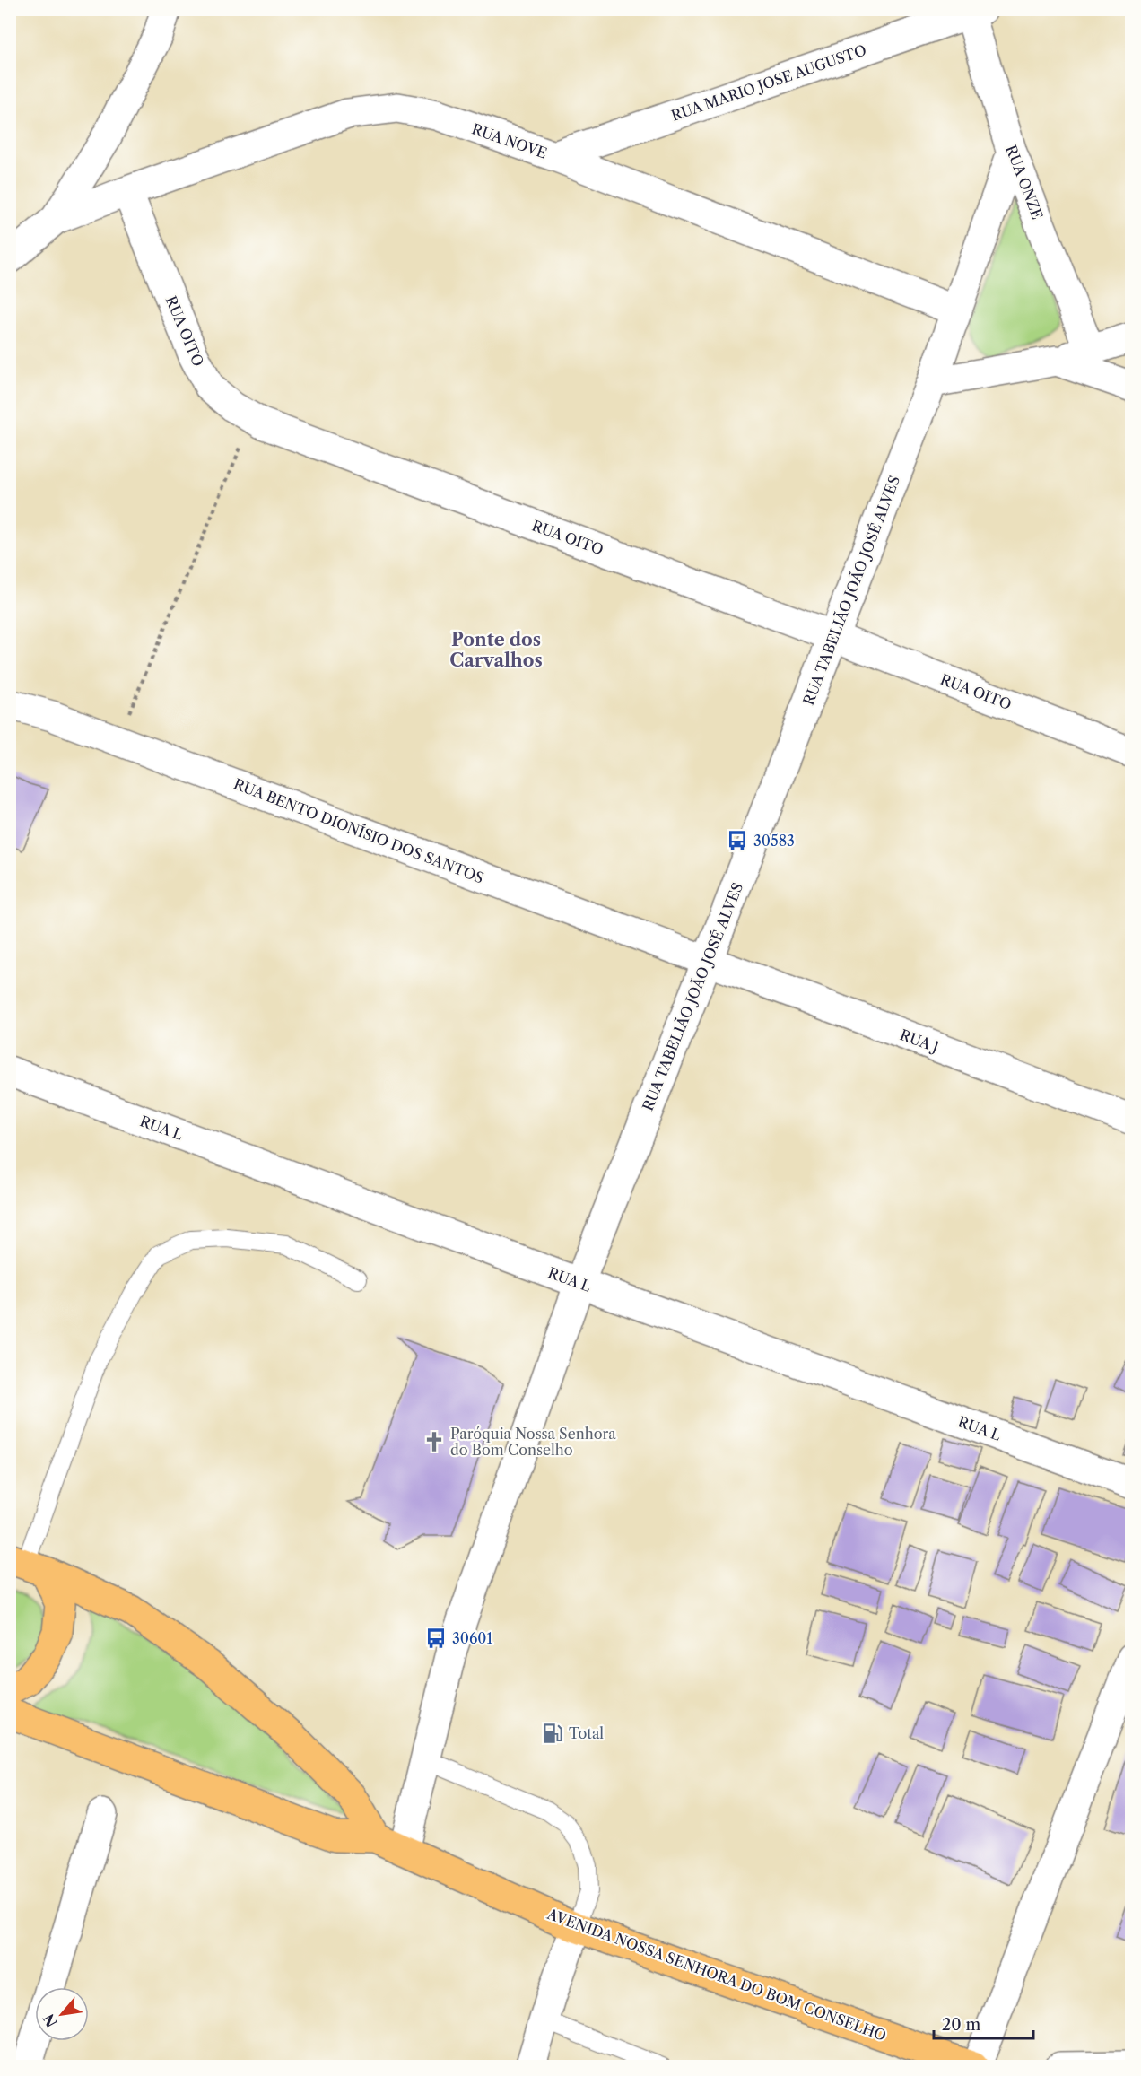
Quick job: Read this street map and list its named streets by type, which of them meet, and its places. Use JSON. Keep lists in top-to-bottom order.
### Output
{
  "streets": {
    "main road": ["AVENIDA NOSSA SENHORA DO BOM CONSELHO"],
    "street": [
      "RUA MARIO JOSE AUGUSTO",
      "RUA NOVE",
      "RUA ONZE",
      "RUA OITO",
      "RUA TABELIÃO JOÃO JOSÉ ALVES",
      "RUA BENTO DIONÍSIO DOS SANTOS",
      "RUA J",
      "RUA L"
    ]
  },
  "crossings": [
    ["RUA MARIO JOSE AUGUSTO", "RUA NOVE"],
    ["RUA MARIO JOSE AUGUSTO", "RUA ONZE"],
    ["RUA NOVE", "RUA OITO"],
    ["RUA NOVE", "RUA TABELIÃO JOÃO JOSÉ ALVES"],
    ["RUA ONZE", "RUA TABELIÃO JOÃO JOSÉ ALVES"],
    ["RUA OITO", "RUA TABELIÃO JOÃO JOSÉ ALVES"],
    ["RUA TABELIÃO JOÃO JOSÉ ALVES", "RUA BENTO DIONÍSIO DOS SANTOS"],
    ["RUA TABELIÃO JOÃO JOSÉ ALVES", "RUA J"],
    ["RUA TABELIÃO JOÃO JOSÉ ALVES", "RUA L"],
    ["RUA TABELIÃO JOÃO JOSÉ ALVES", "AVENIDA NOSSA SENHORA DO BOM CONSELHO"],
    ["RUA BENTO DIONÍSIO DOS SANTOS", "RUA J"]
  ],
  "districts": ["Ponte dos Carvalhos"],
  "places": {
    "bus stop": ["30583", "30601"],
    "church": ["Paróquia Nossa Senhora do Bom Conselho"],
    "fuel station": ["Total"]
  },
  "scale_bar": "20 m",
  "north": "bottom left"
}
